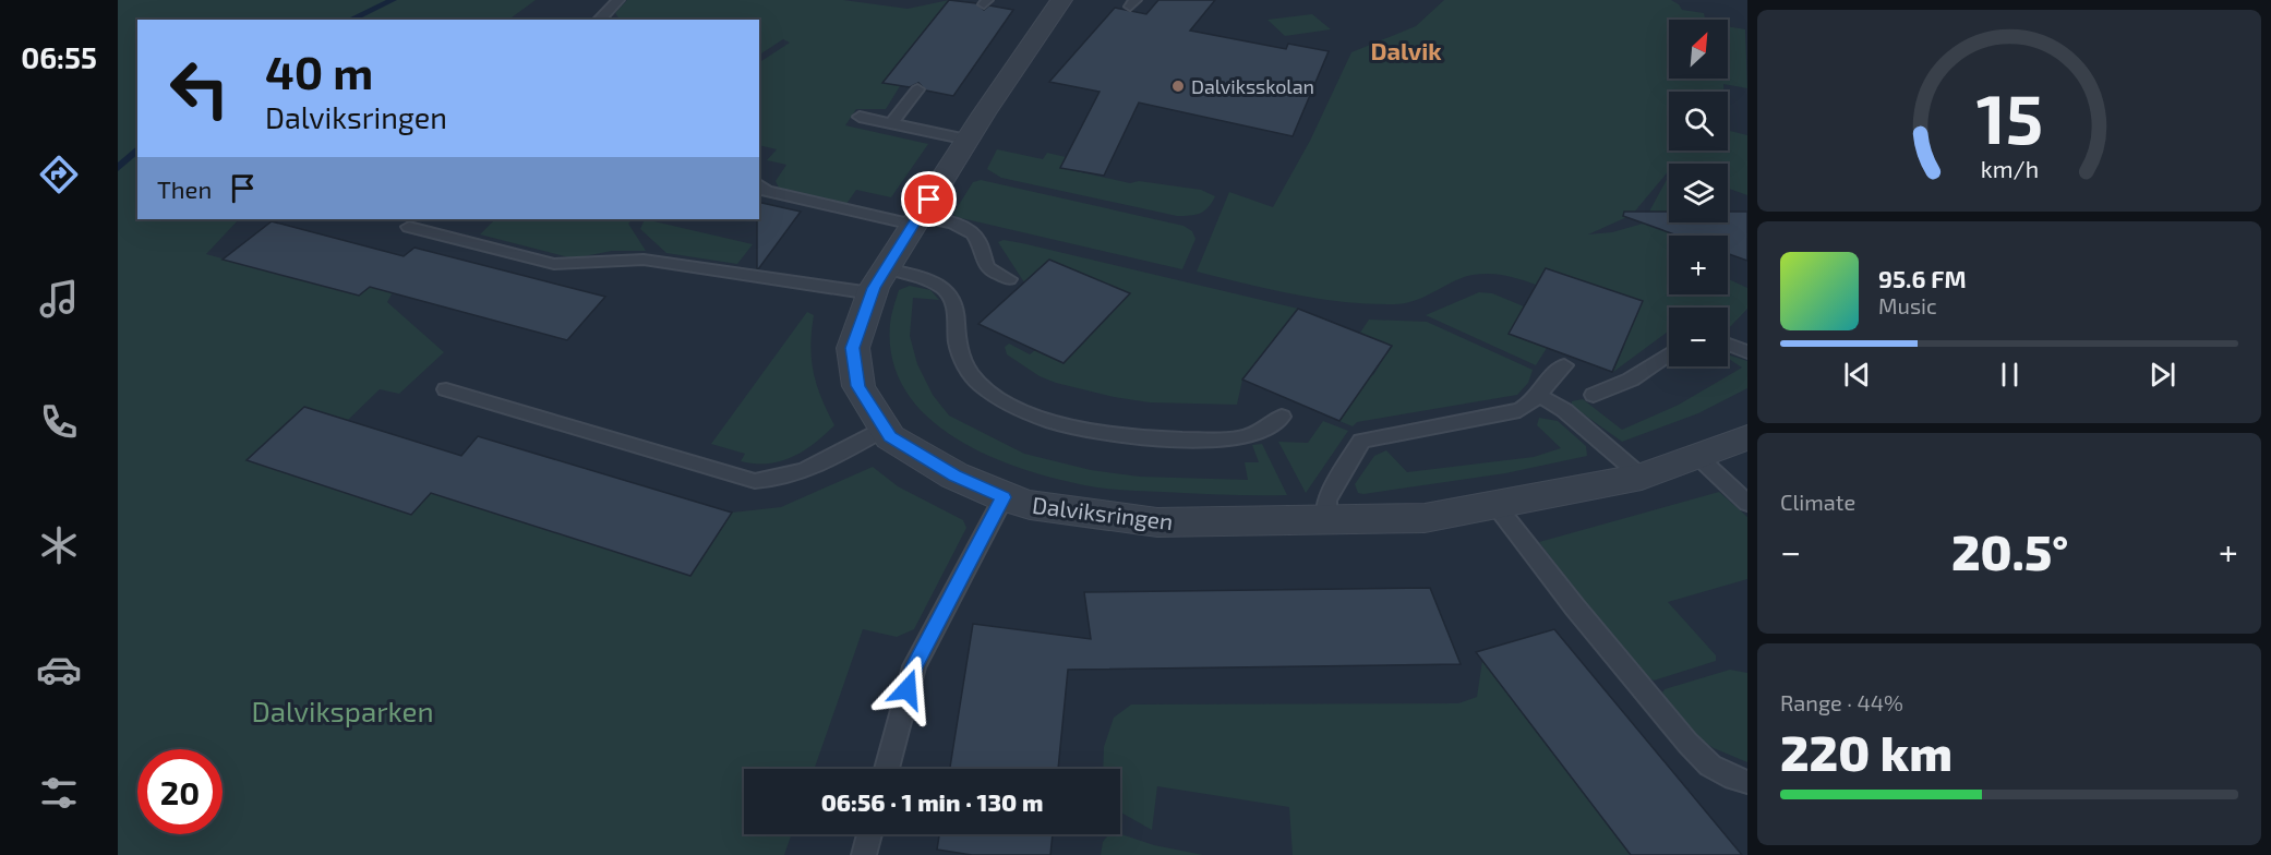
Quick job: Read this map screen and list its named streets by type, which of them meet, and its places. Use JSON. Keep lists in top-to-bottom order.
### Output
{
  "streets": {
    "street": ["Dalviksringen"]
  },
  "districts": ["Dalvik"],
  "parks": ["Dalviksparken"],
  "places": ["Dalviksskolan"],
  "north": "top right",
  "page": {
    "tabs": "06:55",
    "map_buttons": ["+", "−"],
    "turn": ["40 m", "Dalviksringen"],
    "then": "Then",
    "song": ["95.6 FM", "Music"],
    "tile": [
      "Climate",
      ["Range · 44%", "220 km"]
    ],
    "heat": ["−", "20.5°", "+"],
    "limit": "20",
    "trip": "06:56 · 1 min · 130 m",
    "gauge": ["15", "km/h"]
  }
}
